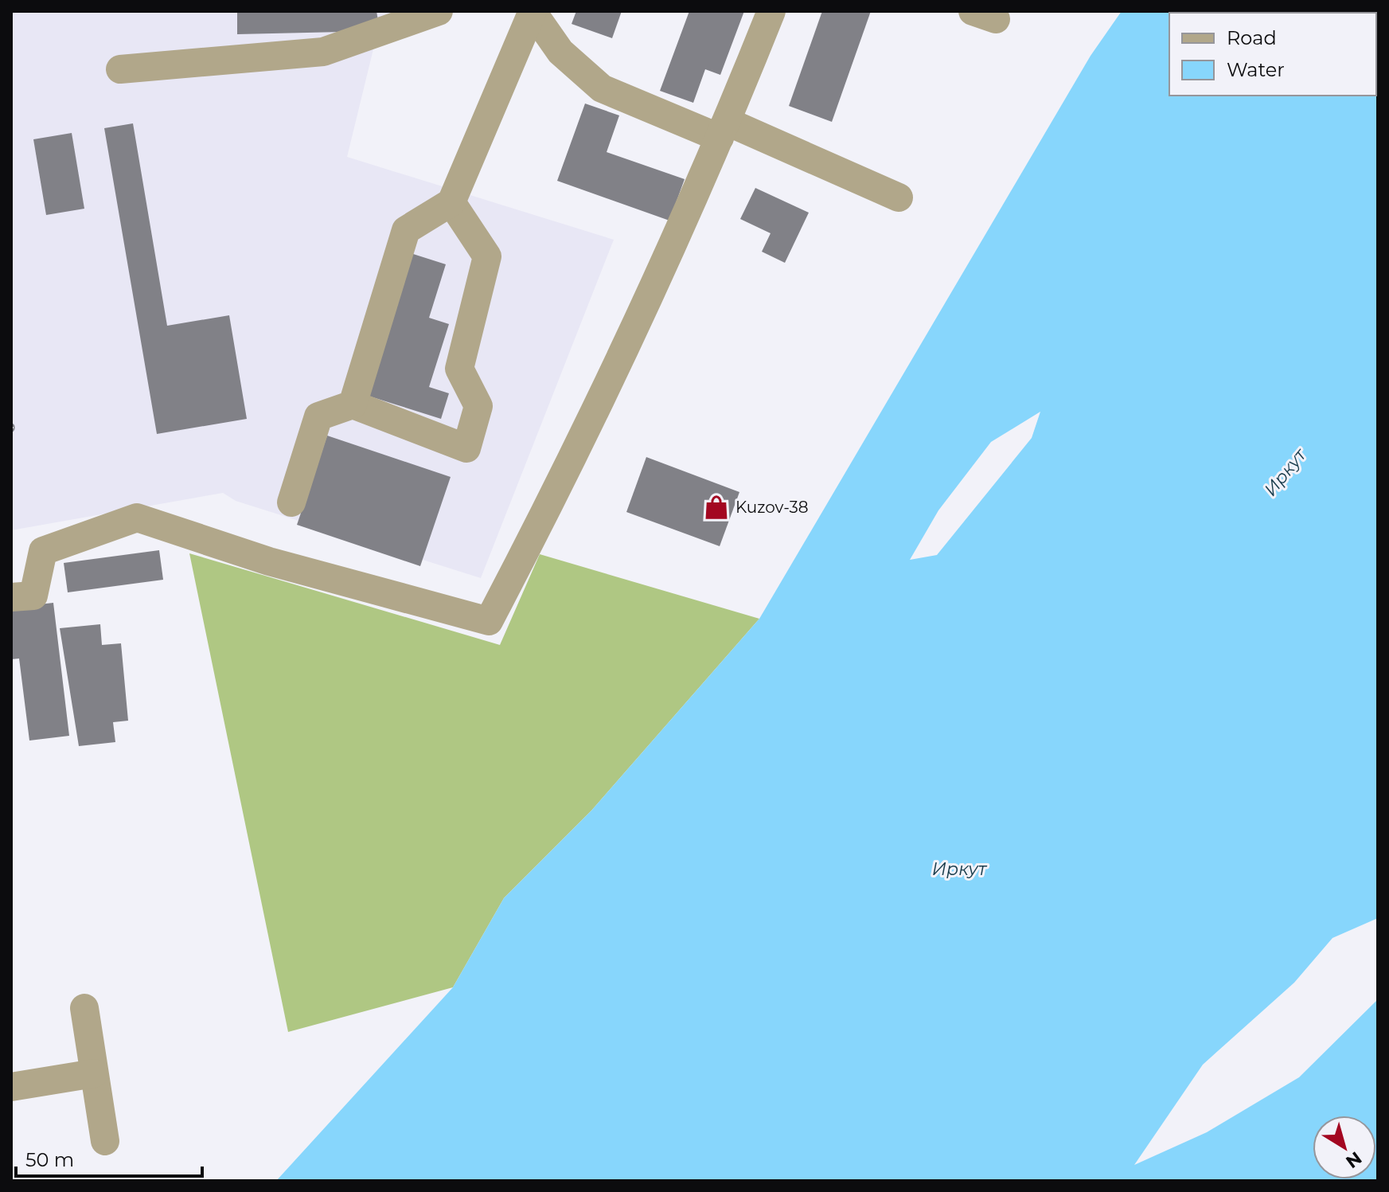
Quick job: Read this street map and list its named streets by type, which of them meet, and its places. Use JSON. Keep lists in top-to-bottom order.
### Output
{
  "water": ["Иркут"],
  "places": {
    "shop": ["Kuzov-38"]
  },
  "legend": ["Road", "Water"],
  "scale_bar": "50 m",
  "north": "bottom right"
}
